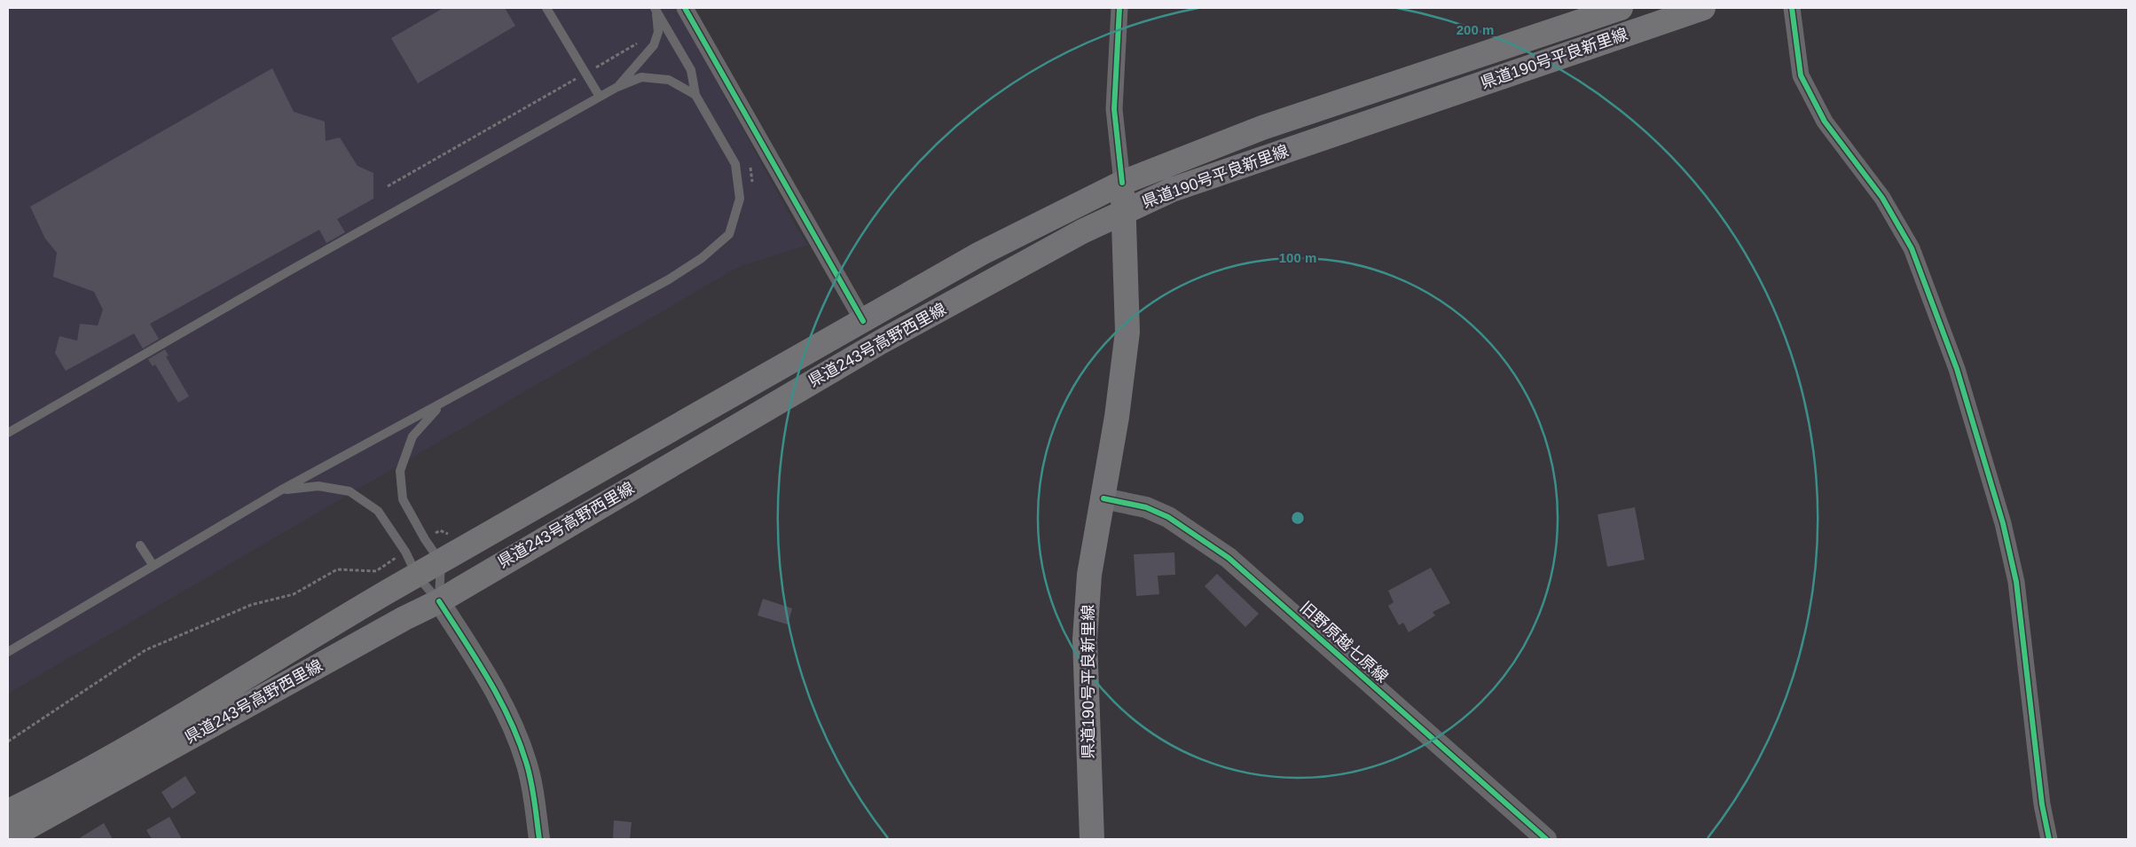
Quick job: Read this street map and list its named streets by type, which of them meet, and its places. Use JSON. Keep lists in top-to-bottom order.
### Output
{
  "streets": {
    "main road": ["県道190号平良新里線", "県道243号高野西里線"],
    "street": ["旧野原越七原線"]
  },
  "crossings": [
    ["県道190号平良新里線", "県道243号高野西里線"],
    ["県道190号平良新里線", "旧野原越七原線"]
  ],
  "rings": ["200 m", "100 m"]
}
